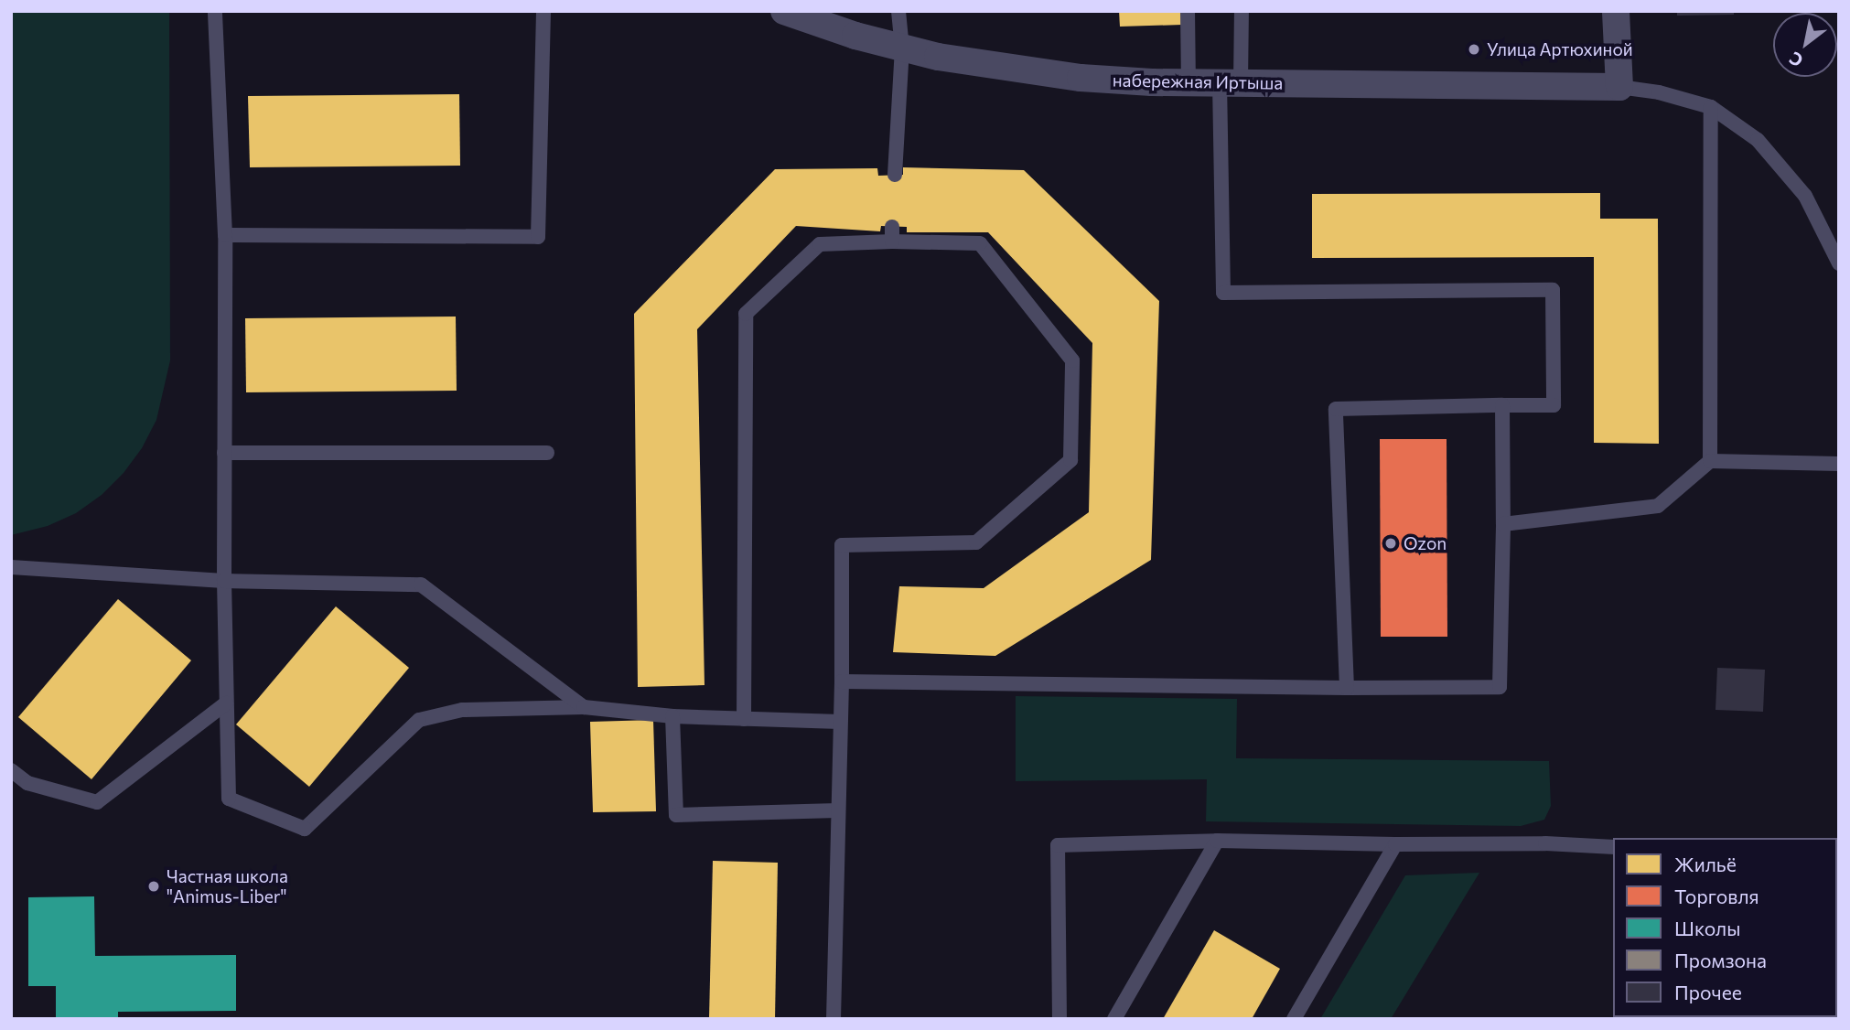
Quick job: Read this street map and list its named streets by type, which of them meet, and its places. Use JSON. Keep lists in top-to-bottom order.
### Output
{
  "streets": {
    "street": ["набережная Иртыша"]
  },
  "places": ["Улица Артюхиной", "Ozon", "Частная школа \"Animus-Liber\""],
  "legend": [
    "Жильё",
    "Торговля",
    "Школы",
    "Промзона",
    "Прочее"
  ],
  "north": "bottom left"
}
